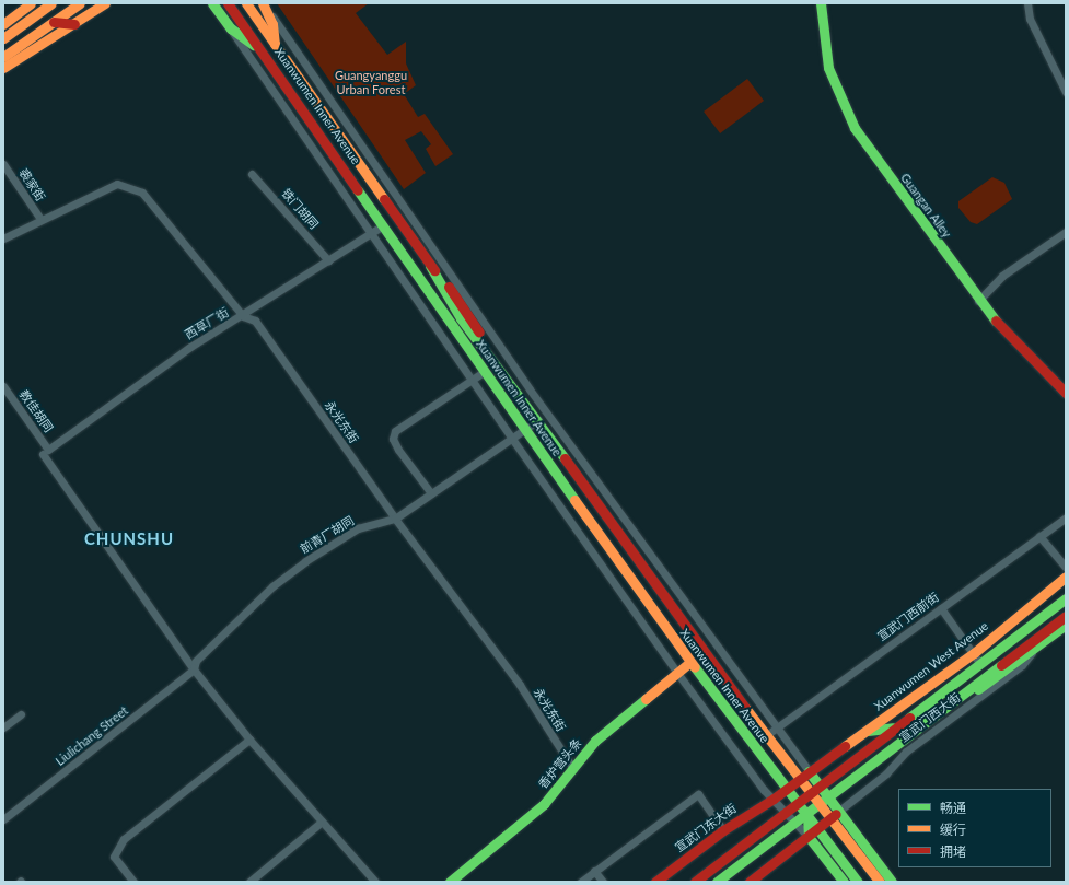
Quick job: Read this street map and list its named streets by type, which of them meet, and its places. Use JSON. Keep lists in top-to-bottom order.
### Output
{
  "streets": {
    "main road": [
      "Xuanwumen Inner Avenue",
      "Guangan Alley",
      "Xuanwumen West Avenue",
      "宣武门西大街",
      "香炉营头条",
      "宣武门东大街"
    ],
    "street": [
      "裘家街",
      "铁门胡同",
      "西草厂街",
      "教佳胡同",
      "永光东街",
      "前青厂胡同",
      "宣武门西前街",
      "Liulichang Street"
    ]
  },
  "crossings": [
    ["Xuanwumen Inner Avenue", "西草厂街"],
    ["Xuanwumen Inner Avenue", "前青厂胡同"],
    ["Xuanwumen Inner Avenue", "宣武门西前街"],
    ["Xuanwumen Inner Avenue", "Xuanwumen West Avenue"],
    ["Xuanwumen Inner Avenue", "香炉营头条"],
    ["Xuanwumen Inner Avenue", "宣武门东大街"],
    ["裘家街", "永光东街"],
    ["铁门胡同", "西草厂街"],
    ["西草厂街", "教佳胡同"],
    ["西草厂街", "永光东街"],
    ["教佳胡同", "前青厂胡同"],
    ["教佳胡同", "Liulichang Street"],
    ["永光东街", "前青厂胡同"],
    ["永光东街", "香炉营头条"],
    ["前青厂胡同", "Liulichang Street"],
    ["Xuanwumen West Avenue", "宣武门东大街"]
  ],
  "districts": ["CHUNSHU"],
  "parks": ["Guangyanggu Urban Forest"],
  "legend": ["畅通", "缓行", "拥堵"]
}
